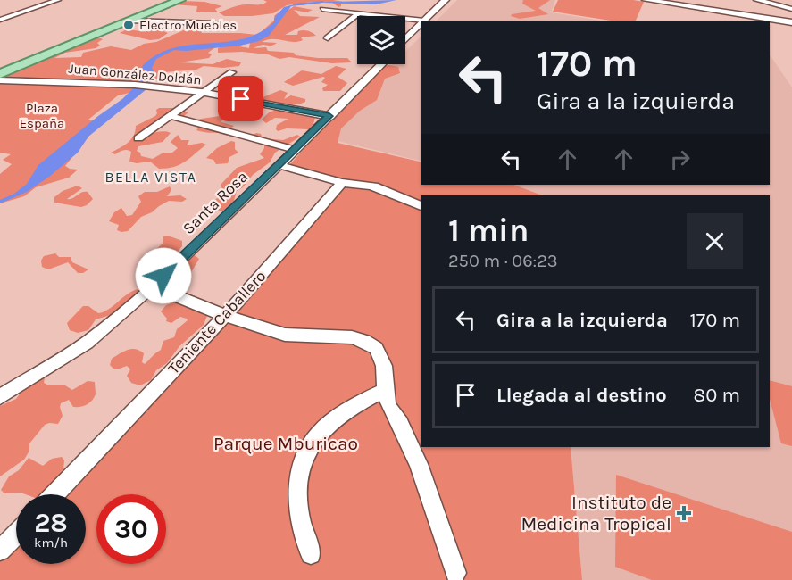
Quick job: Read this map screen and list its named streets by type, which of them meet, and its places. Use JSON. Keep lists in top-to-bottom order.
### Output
{
  "streets": {
    "street": ["Juan González Doldán", "Santa Rosa", "Teniente Caballero"]
  },
  "crossings": [
    ["Juan González Doldán", "Santa Rosa"]
  ],
  "districts": ["BELLA VISTA"],
  "parks": ["Plaza España", "Parque Mburicao"],
  "places": {
    "other": ["Electro Muebles"],
    "health": ["Instituto de Medicina Tropical"]
  },
  "page": {
    "turn": ["170 m", "Gira a la izquierda"],
    "heading": ["1 min", "250 m · 06:23"],
    "list": [
      {
        "name": "Gira a la izquierda",
        "value": "170 m"
      },
      {
        "name": "Llegada al destino",
        "value": "80 m"
      }
    ],
    "speed": "28 km/h",
    "limit": "30"
  }
}
